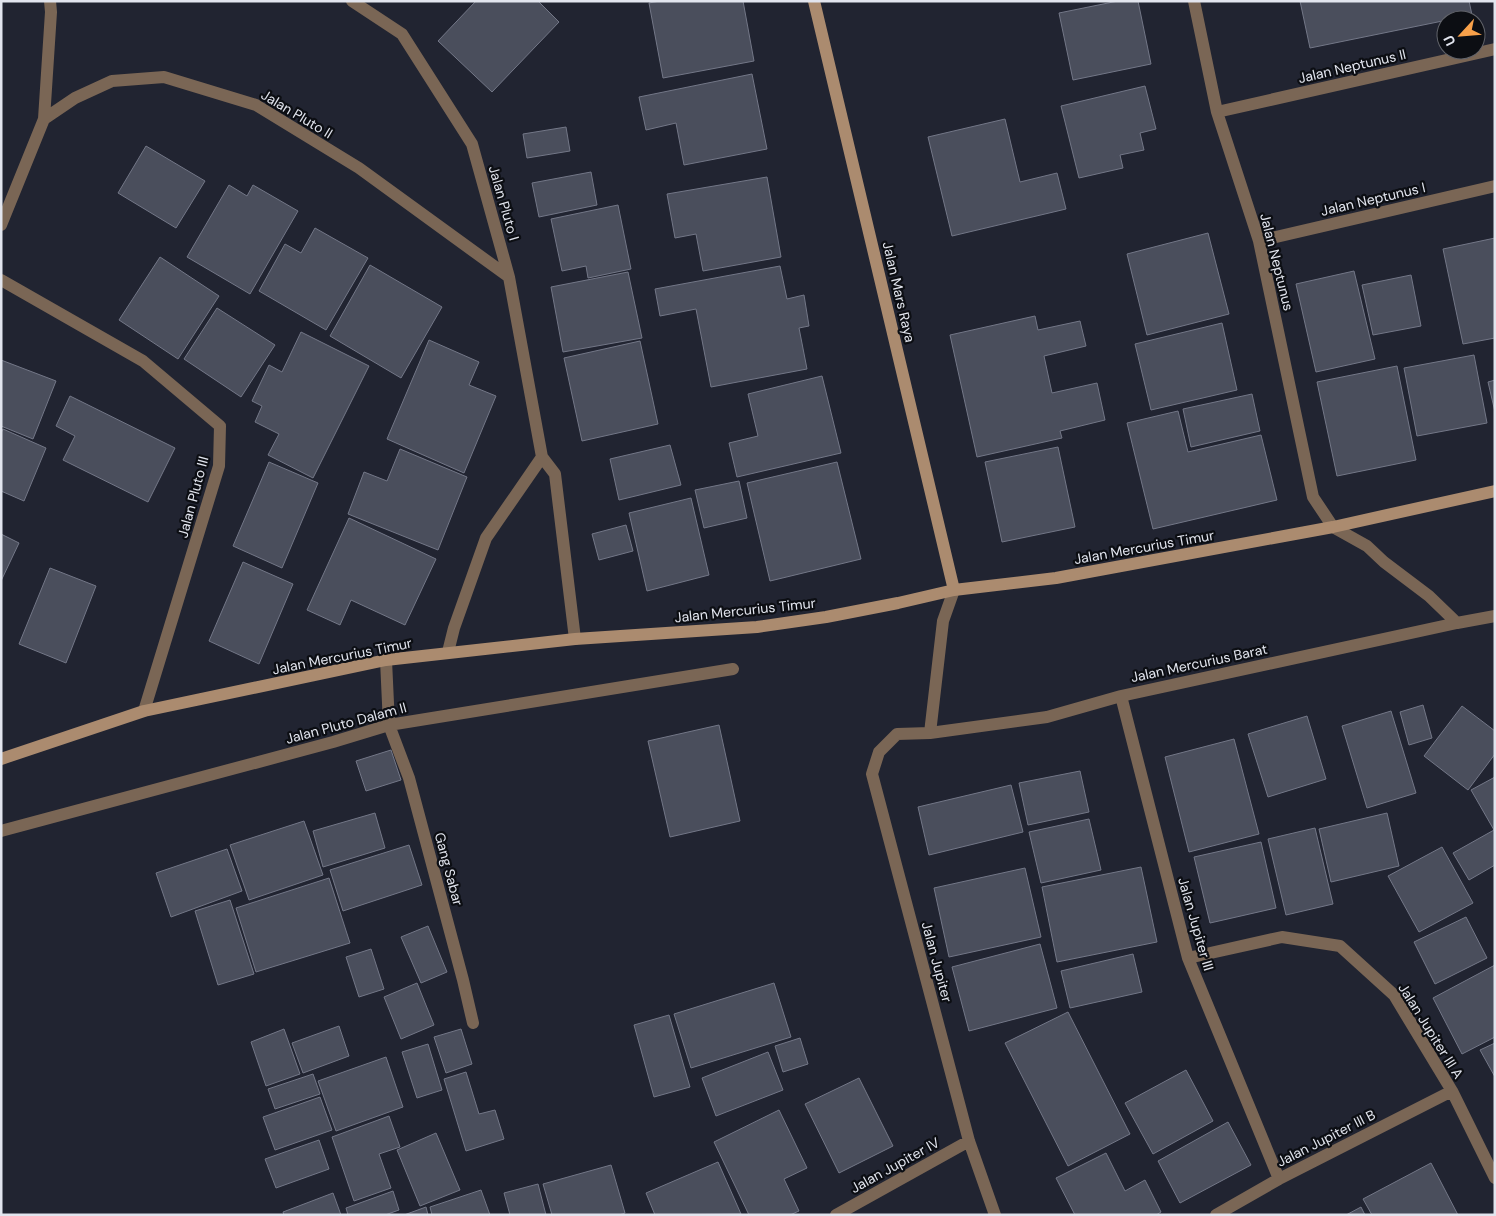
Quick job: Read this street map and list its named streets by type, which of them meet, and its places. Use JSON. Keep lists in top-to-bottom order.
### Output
{
  "streets": {
    "street": [
      "Jalan Neptunus II",
      "Jalan Pluto II",
      "Jalan Neptunus I",
      "Jalan Pluto I",
      "Jalan Neptunus",
      "Jalan Mars Raya",
      "Jalan Pluto III",
      "Jalan Mercurius Timur",
      "Jalan Mercurius Barat",
      "Jalan Pluto Dalam II",
      "Gang Sabar",
      "Jalan Jupiter III",
      "Jalan Jupiter",
      "Jalan Jupiter III A",
      "Jalan Jupiter III B",
      "Jalan Jupiter IV"
    ]
  },
  "crossings": [
    ["Jalan Neptunus II", "Jalan Neptunus"],
    ["Jalan Pluto II", "Jalan Pluto I"],
    ["Jalan Neptunus I", "Jalan Neptunus"],
    ["Jalan Pluto I", "Jalan Mercurius Timur"],
    ["Jalan Neptunus", "Jalan Mercurius Timur"],
    ["Jalan Mars Raya", "Jalan Mercurius Timur"],
    ["Jalan Pluto III", "Jalan Mercurius Timur"],
    ["Jalan Mercurius Timur", "Gang Sabar"],
    ["Jalan Mercurius Barat", "Jalan Jupiter III"],
    ["Jalan Mercurius Barat", "Jalan Jupiter"],
    ["Jalan Pluto Dalam II", "Gang Sabar"],
    ["Jalan Jupiter III", "Jalan Jupiter III A"],
    ["Jalan Jupiter III", "Jalan Jupiter III B"],
    ["Jalan Jupiter", "Jalan Jupiter IV"],
    ["Jalan Jupiter III A", "Jalan Jupiter III B"]
  ],
  "north": "bottom left"
}
